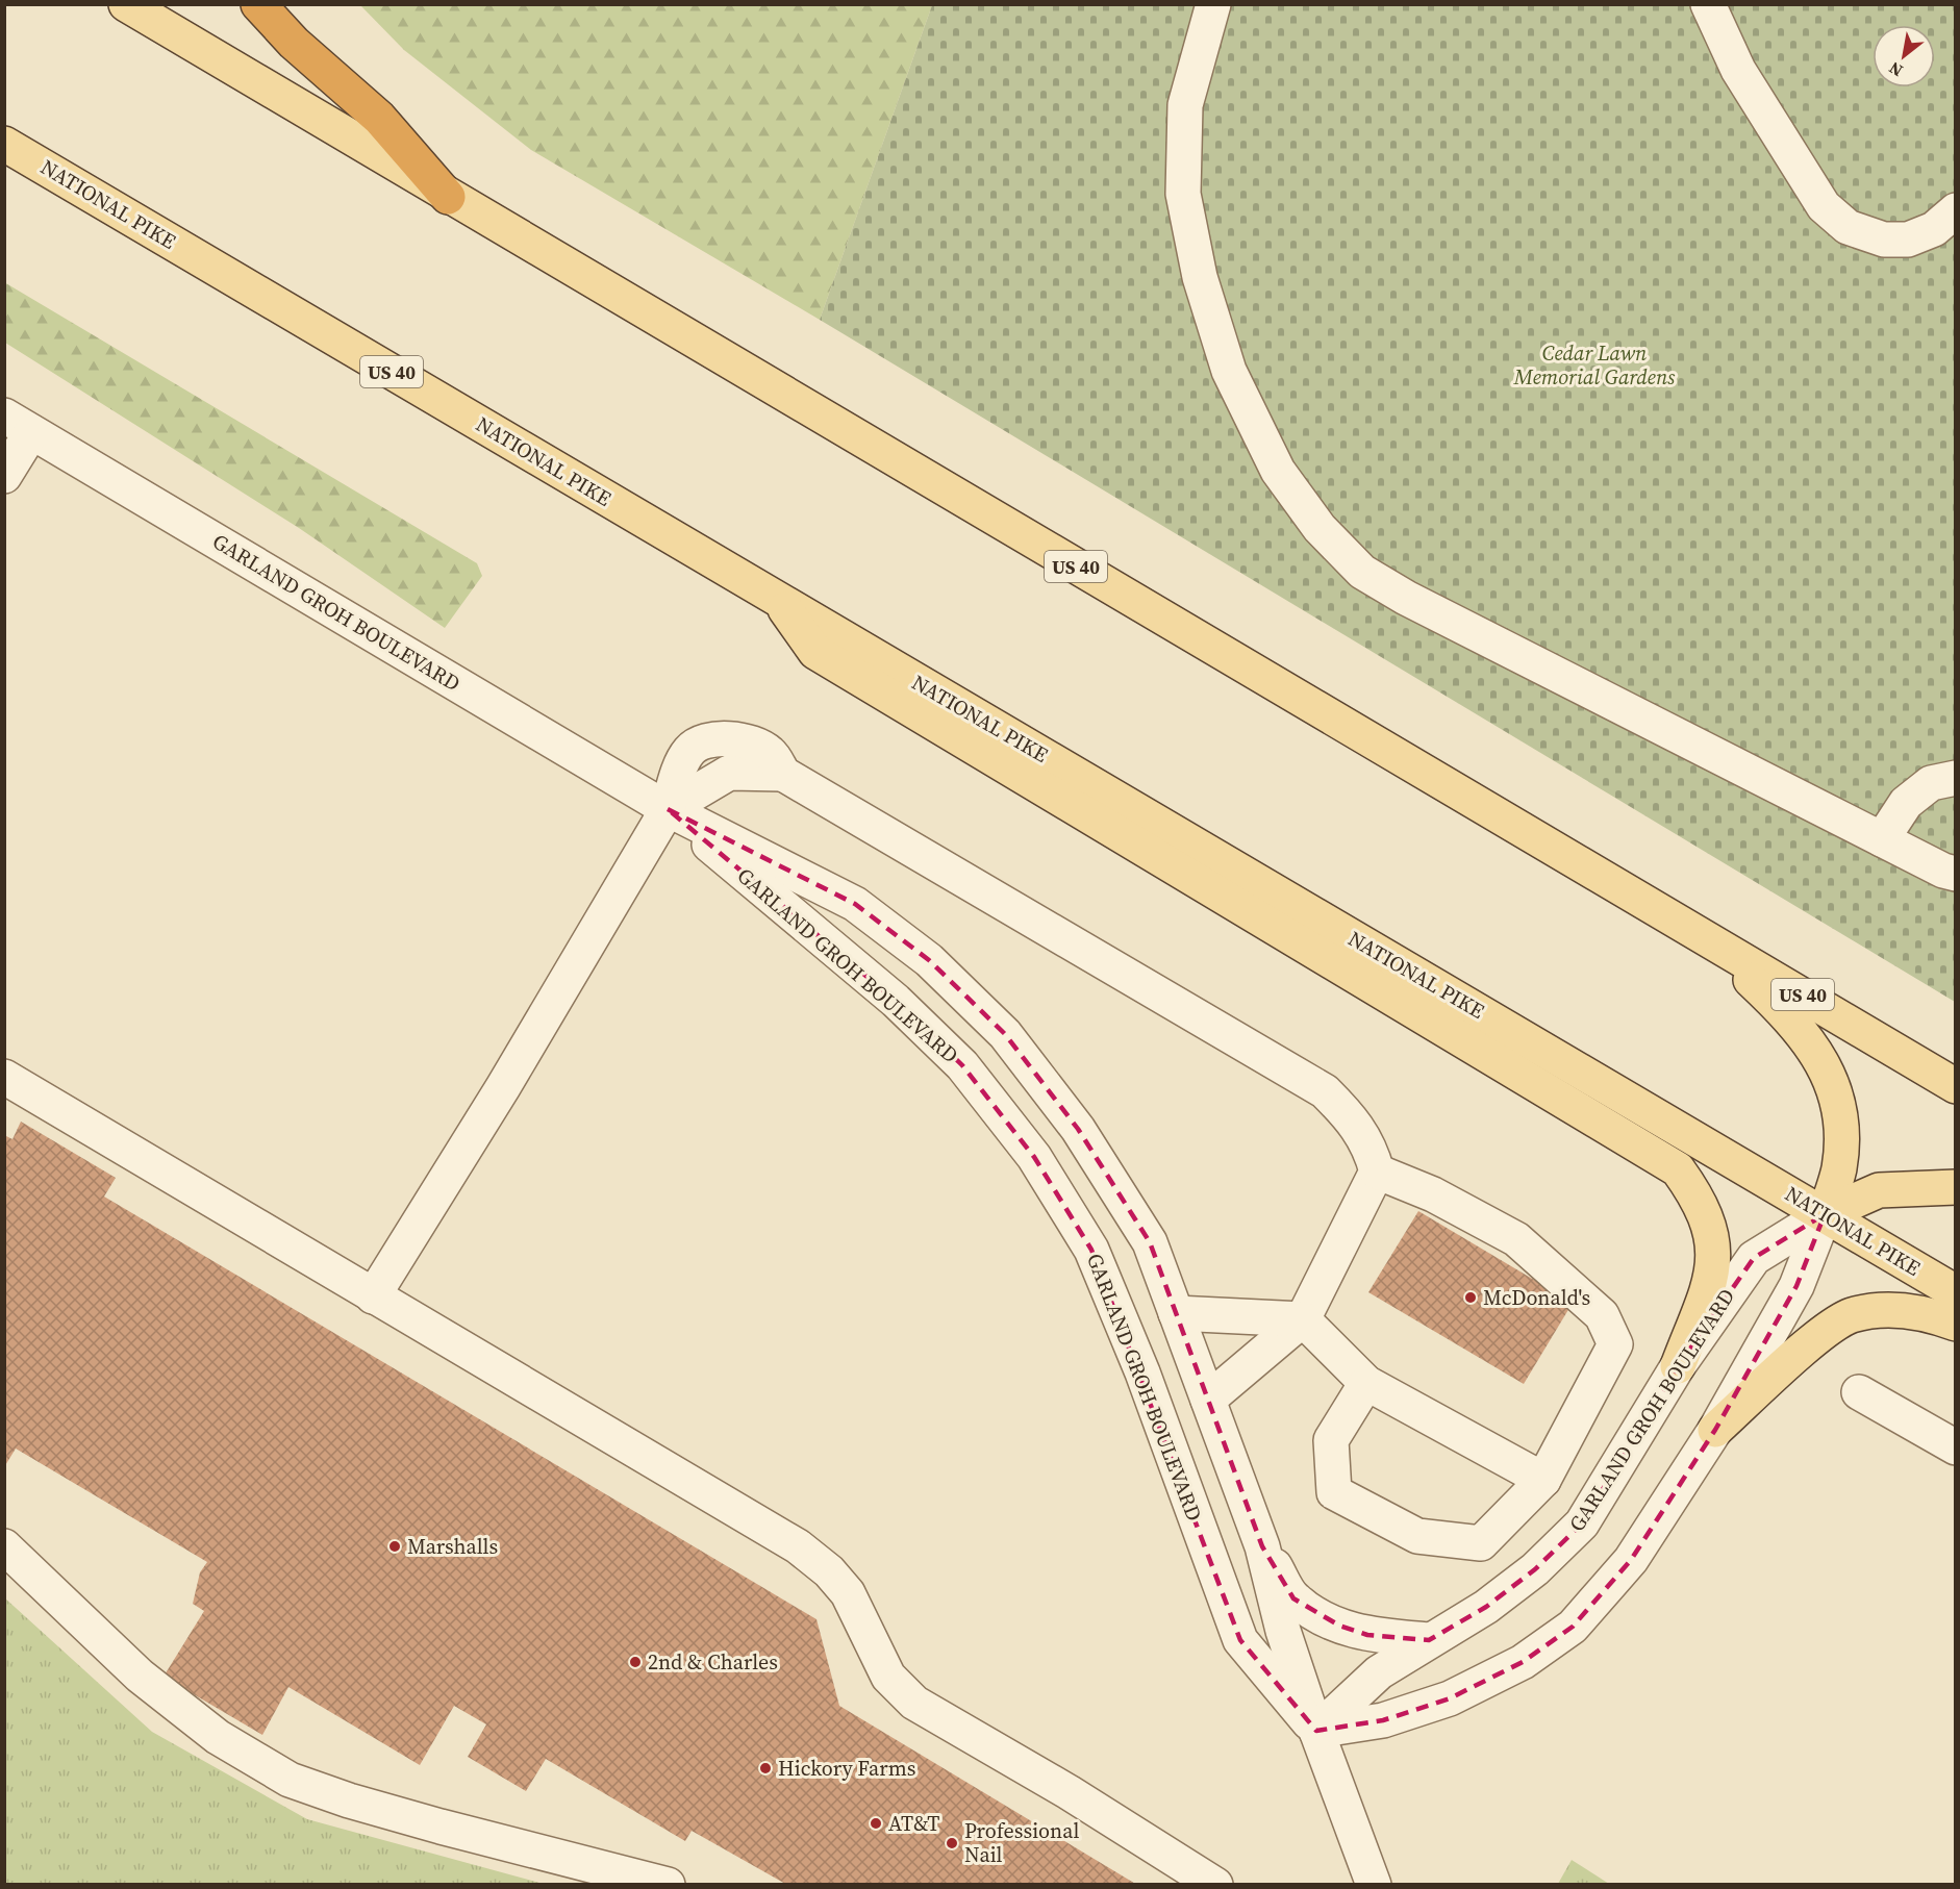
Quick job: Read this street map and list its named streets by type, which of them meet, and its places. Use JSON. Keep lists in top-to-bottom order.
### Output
{
  "streets": {
    "main road": ["NATIONAL PIKE", "US 40"],
    "street": ["GARLAND GROH BOULEVARD"]
  },
  "crossings": [
    ["NATIONAL PIKE", "GARLAND GROH BOULEVARD"]
  ],
  "parks": ["Cedar Lawn Memorial Gardens"],
  "places": [
    "McDonald's",
    "Marshalls",
    "2nd & Charles",
    "Hickory Farms",
    "AT&T",
    "Professional Nail"
  ],
  "north": "bottom left"
}
